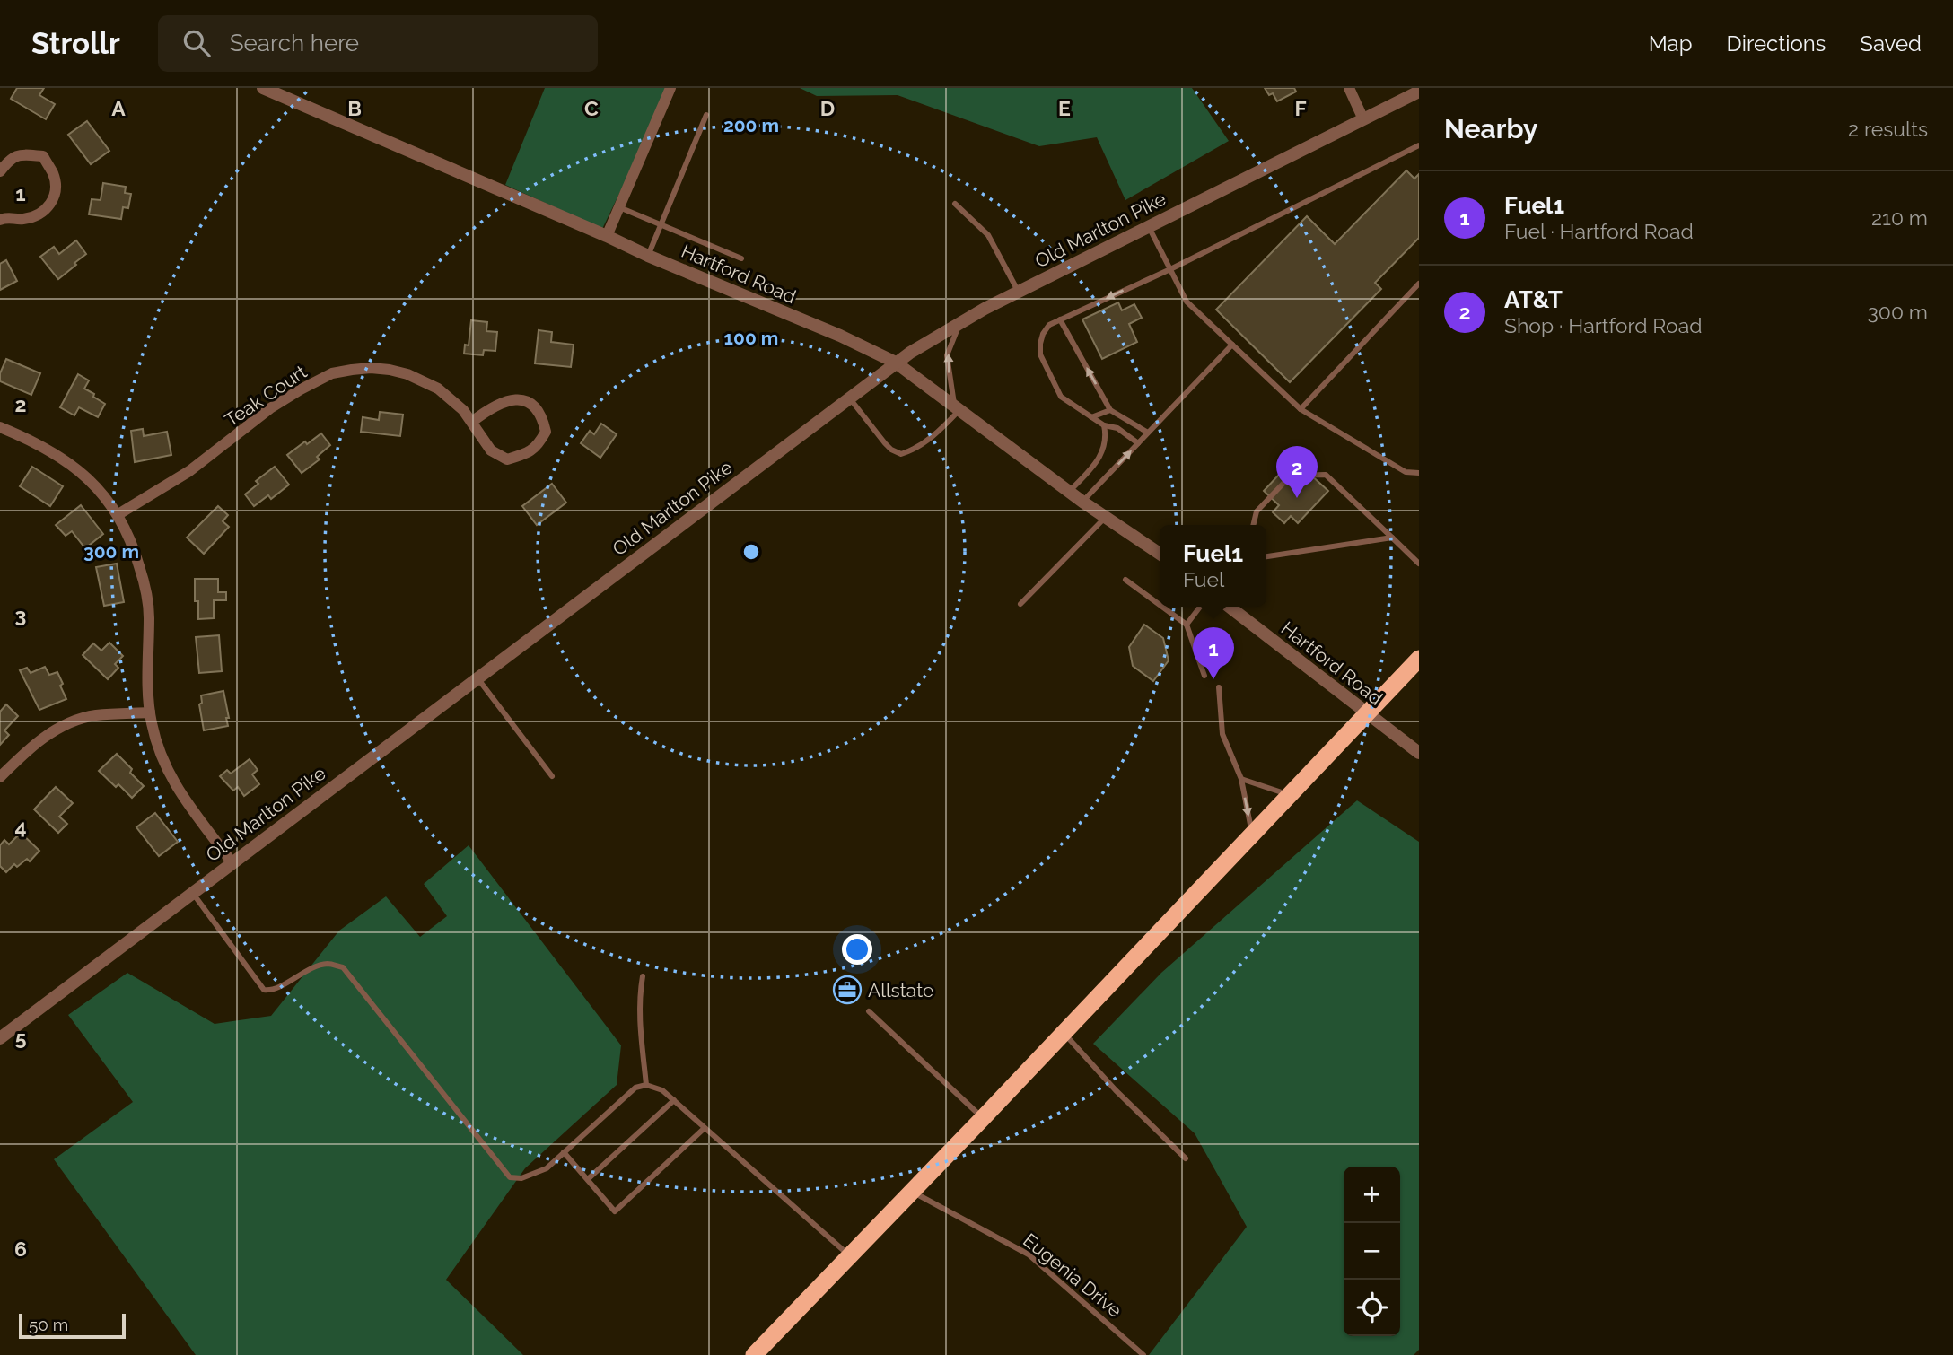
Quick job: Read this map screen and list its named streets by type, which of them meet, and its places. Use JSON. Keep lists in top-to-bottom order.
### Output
{
  "streets": {
    "street": ["Old Marlton Pike", "Hartford Road", "Teak Court"],
    "lane": ["Eugenia Drive"]
  },
  "crossings": [
    ["Old Marlton Pike", "Hartford Road"]
  ],
  "places": {
    "office": ["Allstate"]
  },
  "scale_bar": "50 m",
  "page": {
    "header": "Strollr",
    "search": "Search here",
    "nav": ["Map", "Directions", "Saved"],
    "heading": ["Nearby", "2 results"],
    "list": [
      {
        "mark": "1",
        "name": "Fuel1",
        "note": "Fuel · Hartford Road",
        "value": "210 m"
      },
      {
        "mark": "2",
        "name": "AT&T",
        "note": "Shop · Hartford Road",
        "value": "300 m"
      }
    ],
    "pins": ["2", "1"],
    "popup": ["Fuel1", "Fuel"],
    "map_buttons": ["+", "−"],
    "scale": "50 m"
  },
  "grid": {
    "columns": [
      "A",
      "B",
      "C",
      "D",
      "E",
      "F"
    ],
    "rows": [
      "1",
      "2",
      "3",
      "4",
      "5",
      "6"
    ]
  },
  "rings": ["200 m", "100 m", "300 m"]
}
